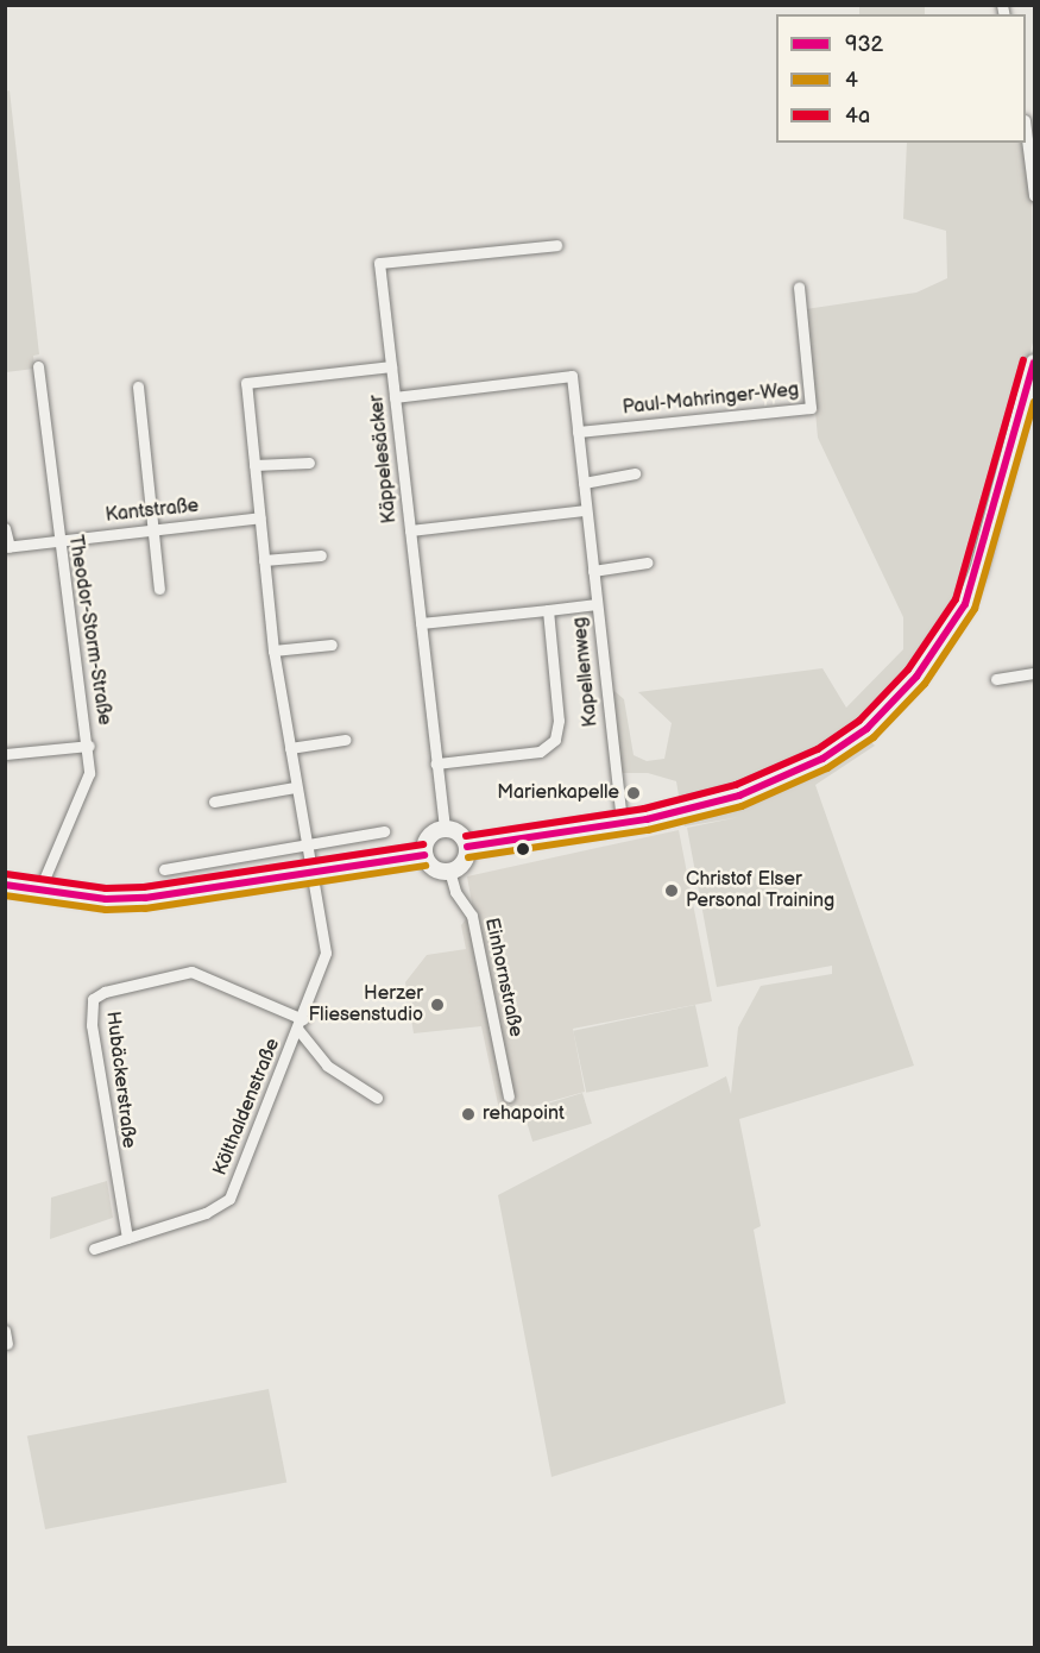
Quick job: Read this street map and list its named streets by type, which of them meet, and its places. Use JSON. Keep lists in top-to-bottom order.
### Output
{
  "streets": {
    "street": [
      "Paul-Mahringer-Weg",
      "Käppelesäcker",
      "Kantstraße",
      "Theodor-Storm-Straße",
      "Kapellenweg",
      "Einhornstraße",
      "Hubäckerstraße",
      "Költhaldenstraße"
    ]
  },
  "crossings": [
    ["Paul-Mahringer-Weg", "Kapellenweg"],
    ["Käppelesäcker", "Kapellenweg"],
    ["Käppelesäcker", "Einhornstraße"],
    ["Käppelesäcker", "Költhaldenstraße"],
    ["Kantstraße", "Theodor-Storm-Straße"],
    ["Kantstraße", "Költhaldenstraße"],
    ["Hubäckerstraße", "Költhaldenstraße"]
  ],
  "places": [
    "Marienkapelle",
    "Christof Elser Personal Training",
    "Herzer Fliesenstudio",
    "rehapoint"
  ],
  "lines": ["transit line 4a", "transit line 932", "transit line 4"],
  "legend": ["932", "4", "4a"]
}
